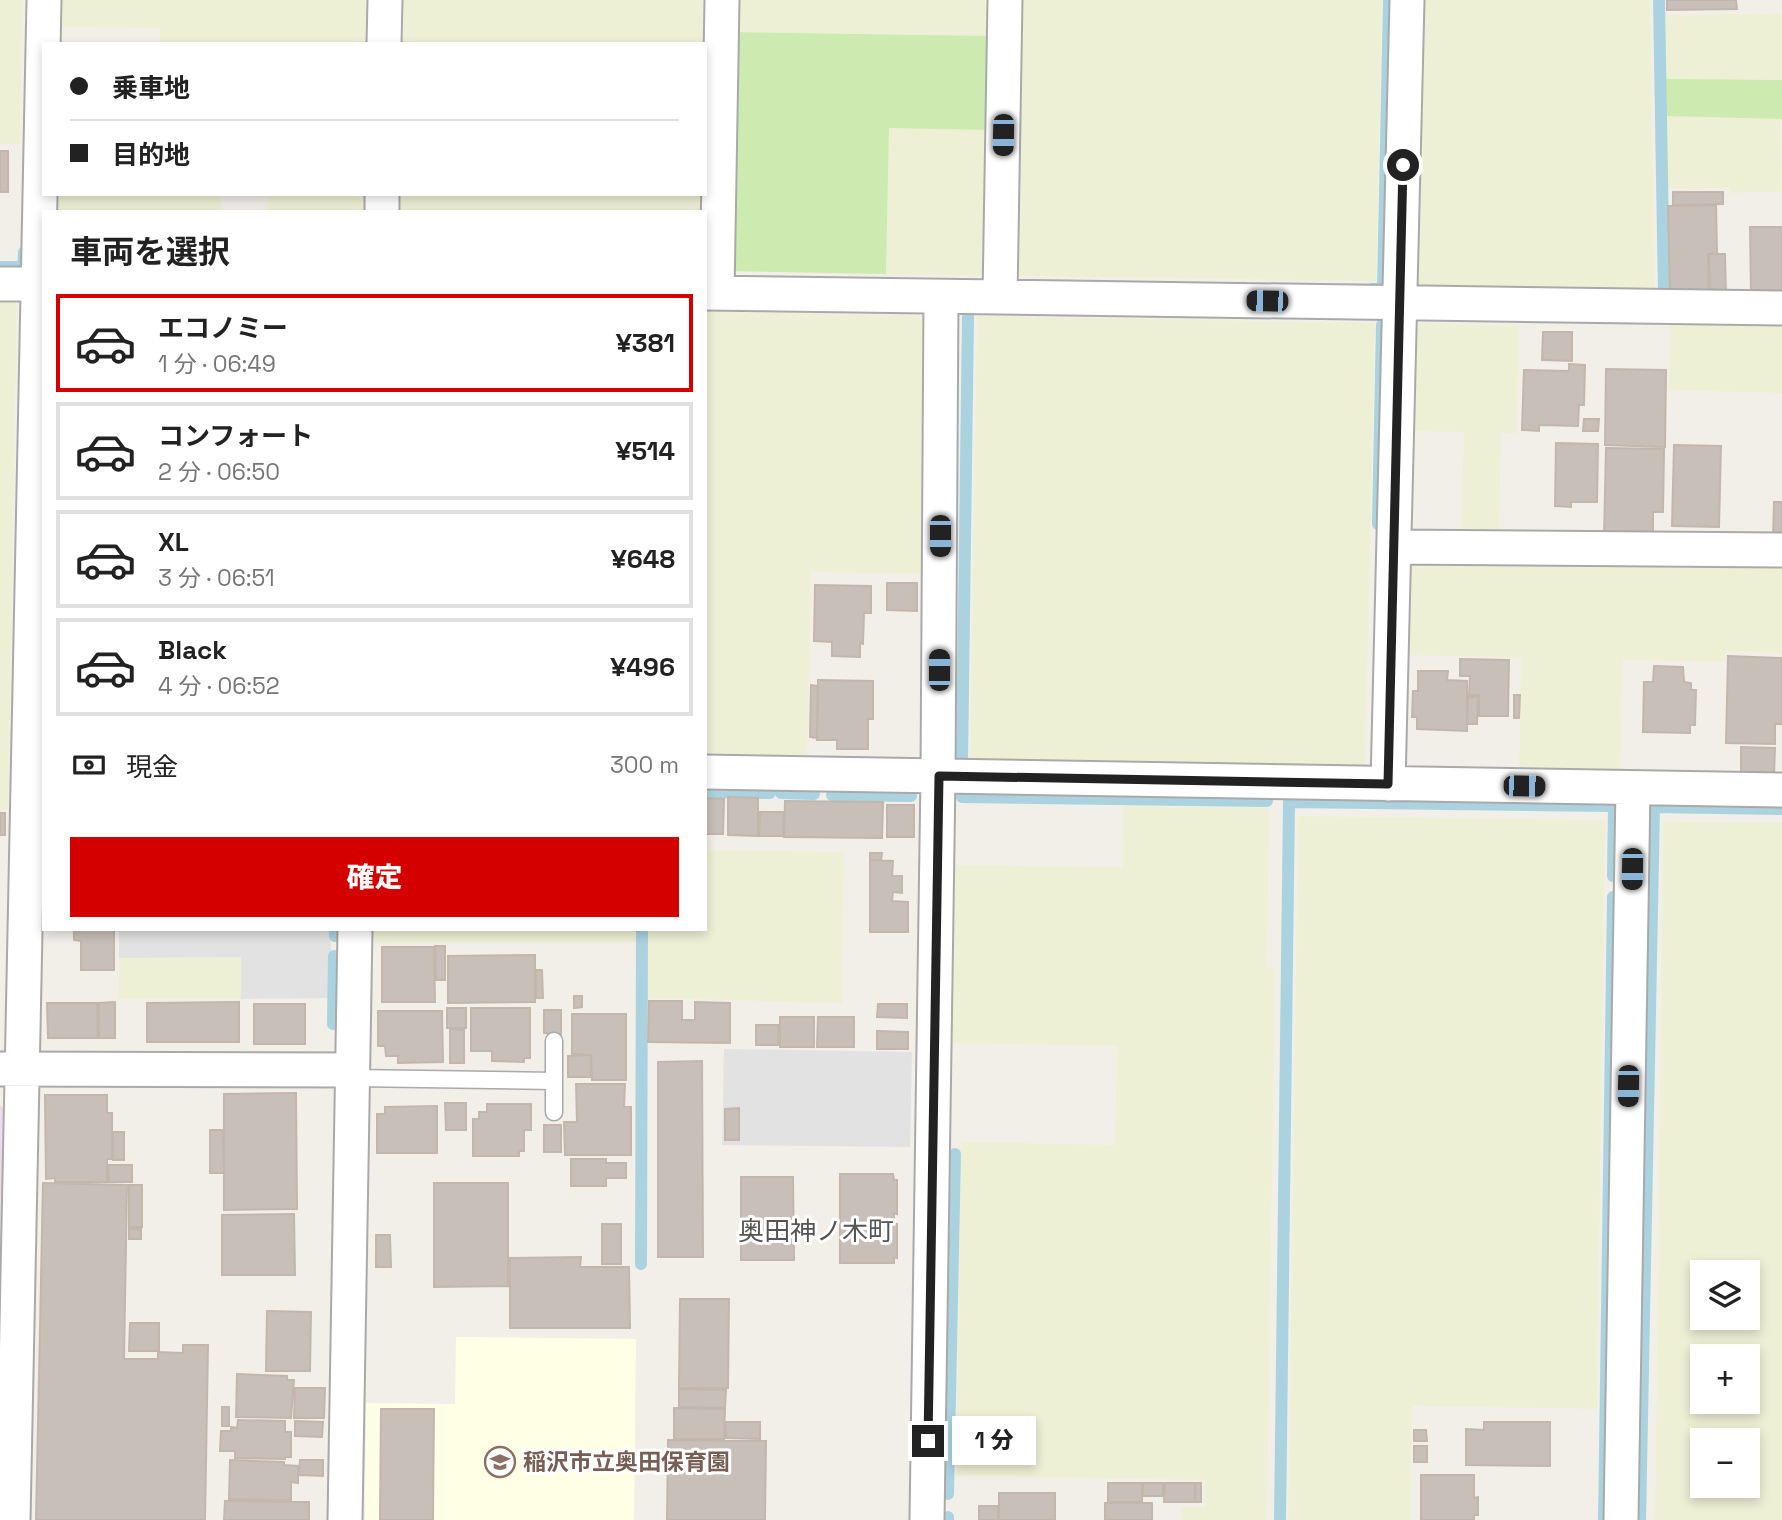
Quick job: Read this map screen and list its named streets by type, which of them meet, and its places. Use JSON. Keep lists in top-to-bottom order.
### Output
{
  "districts": ["奥田神ノ木町"],
  "places": {
    "school or university": ["稲沢市立奥田保育園"]
  },
  "page": {
    "banner": ["乗車地", "目的地"],
    "heading": "車両を選択",
    "list": [
      {
        "name": "エコノミー",
        "note": "1 分 · 06:49",
        "value": "¥381"
      },
      {
        "name": "コンフォート",
        "note": "2 分 · 06:50",
        "value": "¥514"
      },
      {
        "name": "XL",
        "note": "3 分 · 06:51",
        "value": "¥648"
      },
      {
        "name": "Black",
        "note": "4 分 · 06:52",
        "value": "¥496"
      }
    ],
    "pay": ["現金", "300 m"],
    "buttons": "確定",
    "map_buttons": ["+", "−"],
    "bubble": "1 分"
  }
}
